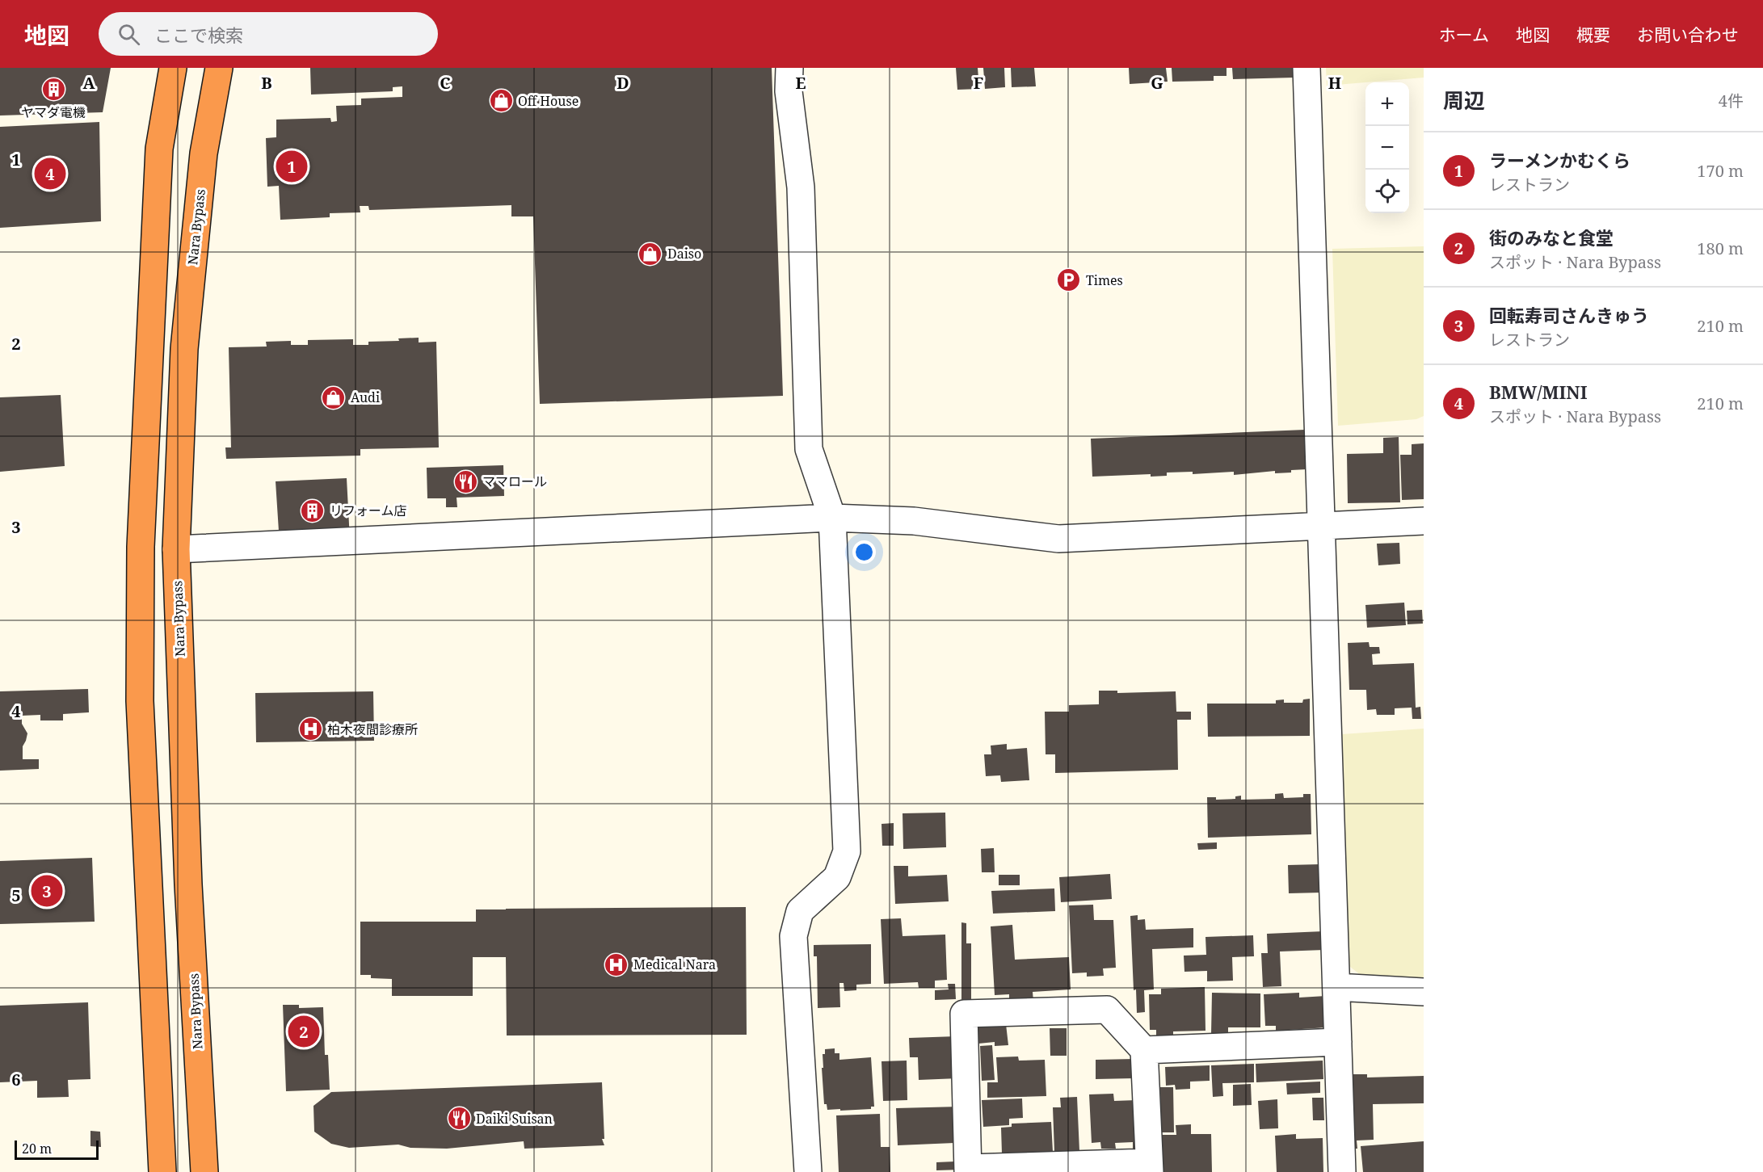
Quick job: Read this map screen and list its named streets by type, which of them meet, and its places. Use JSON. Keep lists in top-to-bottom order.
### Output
{
  "streets": {
    "highway": ["Nara Bypass"]
  },
  "places": {
    "building": ["ヤマダ電機", "リフォーム店"],
    "shop": ["Off House", "Daiso", "Audi"],
    "parking": ["Times"],
    "restaurant": ["ママロール", "Daiki Suisan"],
    "hospital": ["柏木夜間診療所", "Medical Nara"]
  },
  "scale_bar": "20 m",
  "page": {
    "header": "地図",
    "search": "ここで検索",
    "nav": [
      "ホーム",
      "地図",
      "概要",
      "お問い合わせ"
    ],
    "heading": ["周辺", "4件"],
    "map_buttons": ["+", "−"],
    "list": [
      {
        "mark": "1",
        "name": "ラーメンかむくら",
        "note": "レストラン",
        "value": "170 m"
      },
      {
        "mark": "2",
        "name": "街のみなと食堂",
        "note": "スポット · Nara Bypass",
        "value": "180 m"
      },
      {
        "mark": "3",
        "name": "回転寿司さんきゅう",
        "note": "レストラン",
        "value": "210 m"
      },
      {
        "mark": "4",
        "name": "BMW/MINI",
        "note": "スポット · Nara Bypass",
        "value": "210 m"
      }
    ],
    "pins": [
      "1",
      "4",
      "3",
      "2"
    ],
    "scale": "20 m"
  },
  "grid": {
    "columns": [
      "A",
      "B",
      "C",
      "D",
      "E",
      "F",
      "G",
      "H"
    ],
    "rows": [
      "1",
      "2",
      "3",
      "4",
      "5",
      "6"
    ]
  }
}
